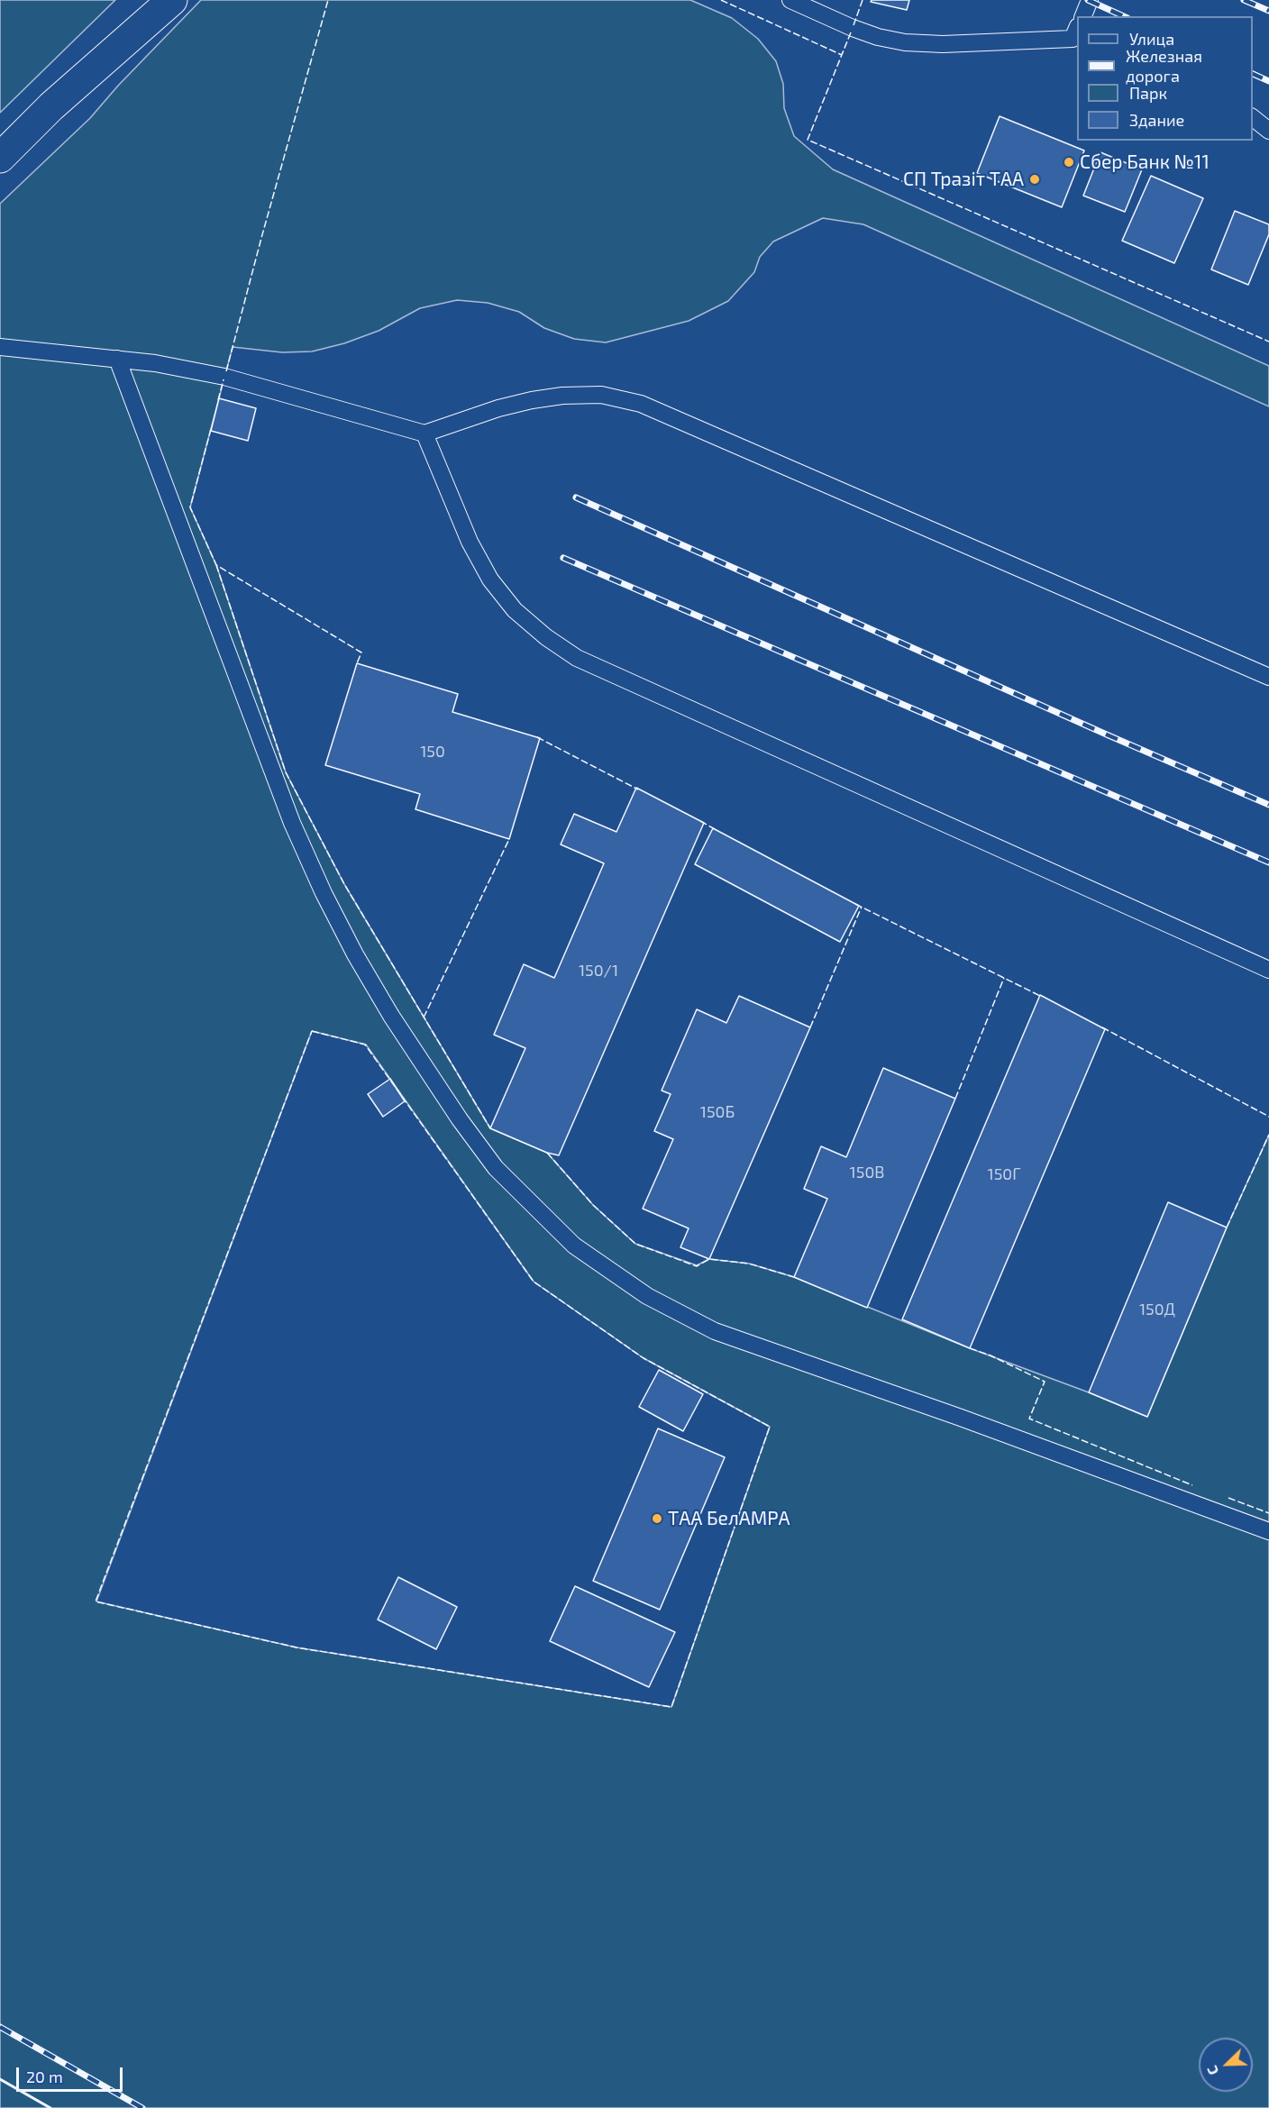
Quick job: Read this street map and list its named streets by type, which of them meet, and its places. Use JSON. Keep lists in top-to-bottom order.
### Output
{
  "places": ["Сбер Банк №11", "СП Тразіт ТАА", "ТАА БелАМРА"],
  "house_numbers": [
    "150",
    "150/1",
    "150Б",
    "150В",
    "150Г",
    "150Д"
  ],
  "legend": [
    "Улица",
    "Железная дорога",
    "Парк",
    "Здание"
  ],
  "scale_bar": "20 m",
  "north": "bottom left"
}
